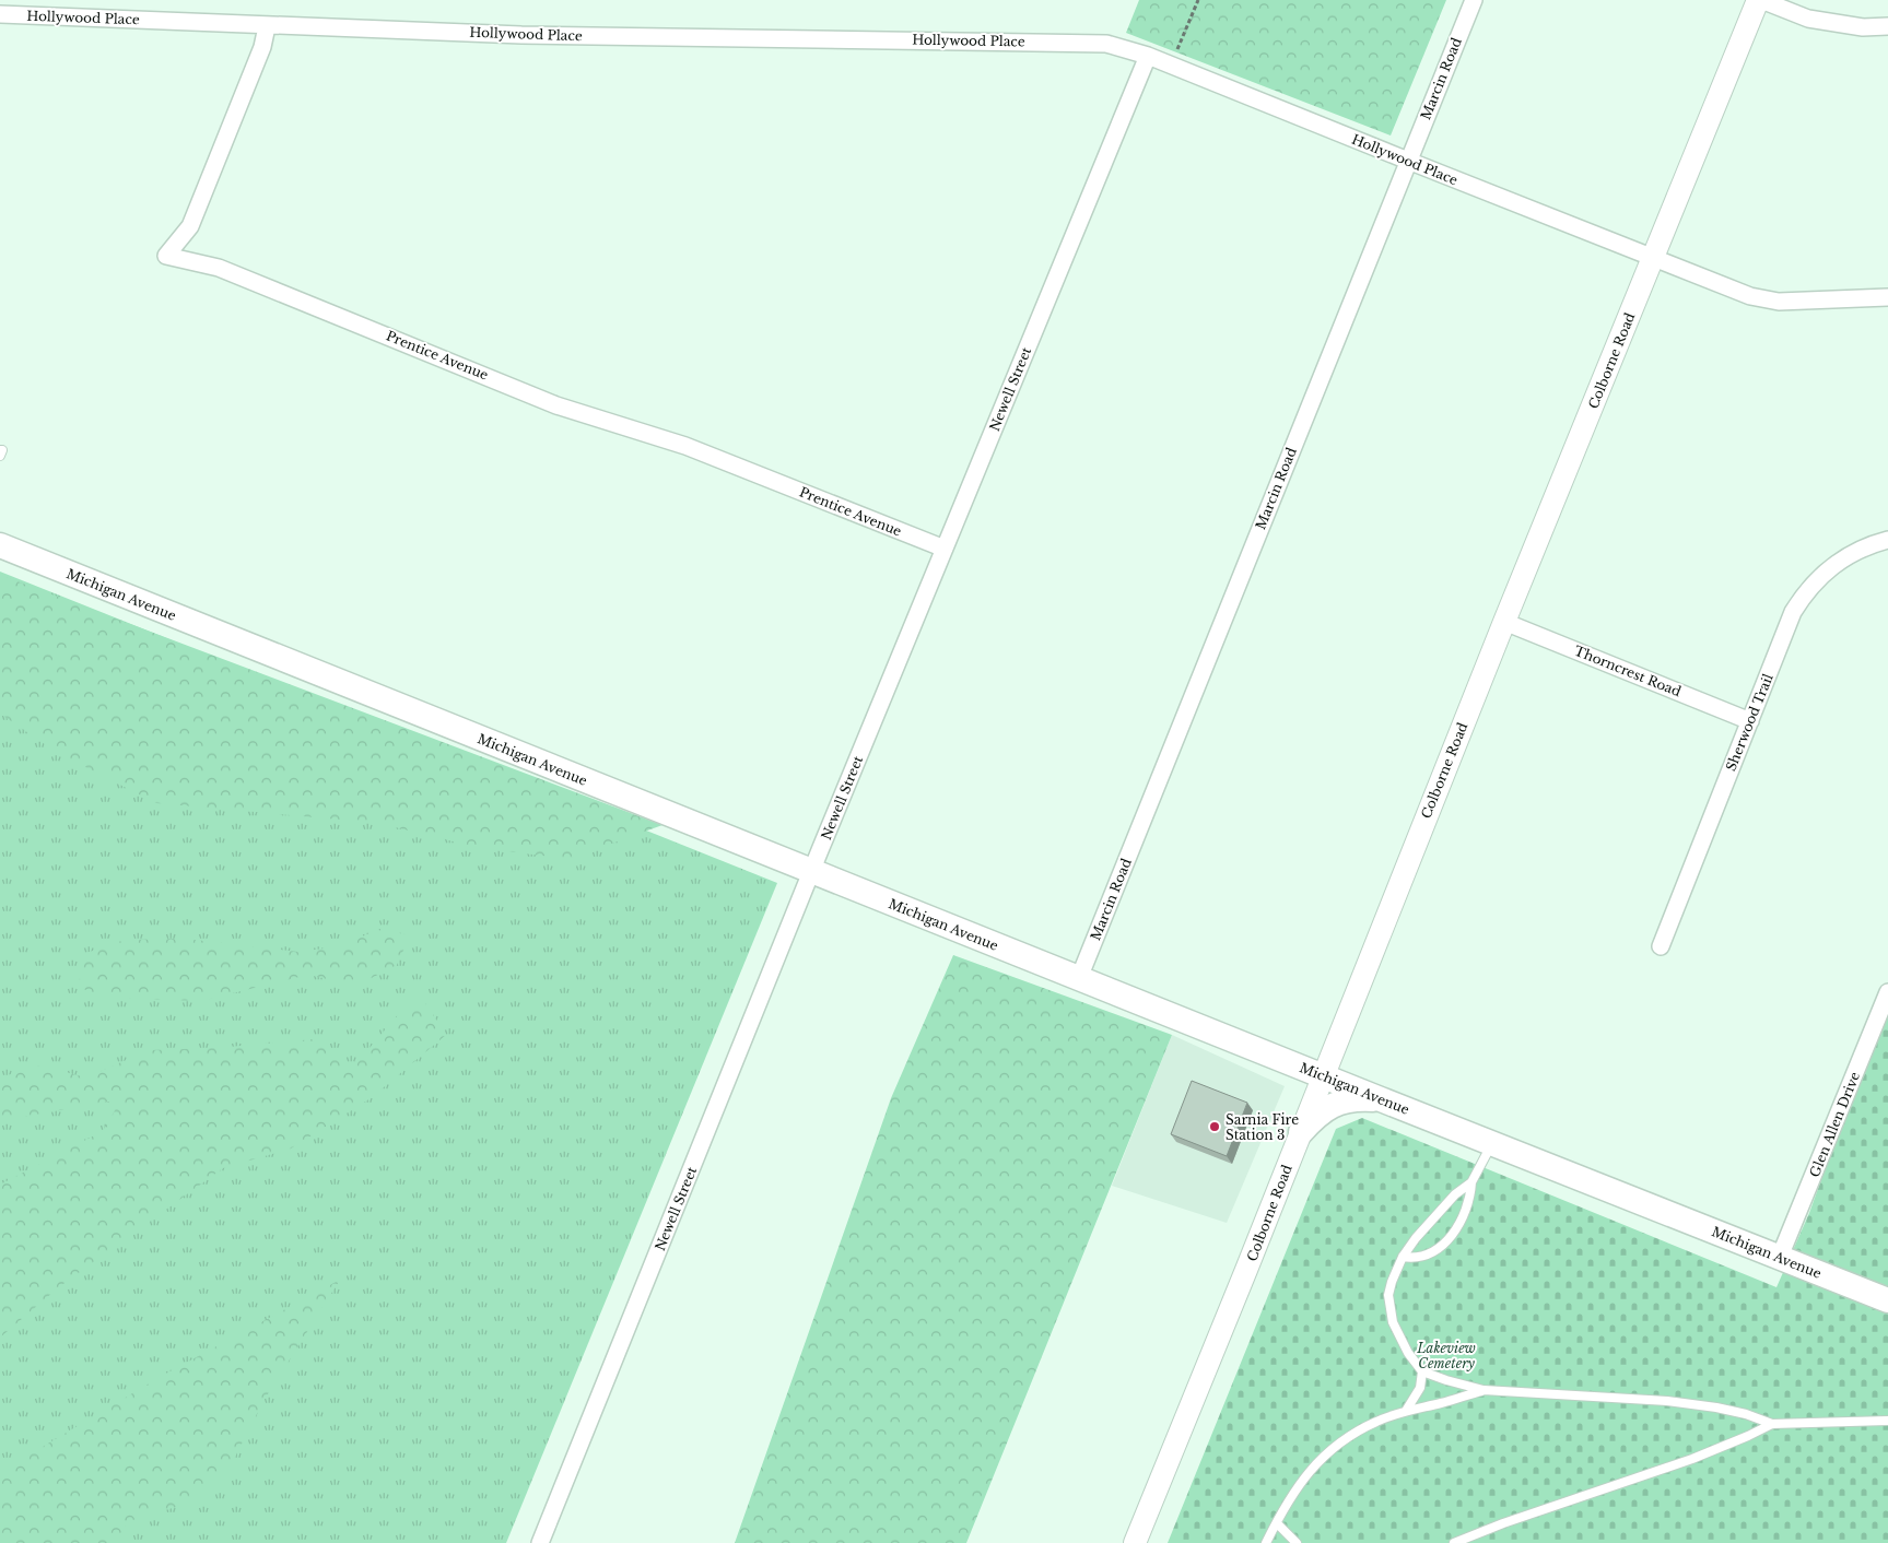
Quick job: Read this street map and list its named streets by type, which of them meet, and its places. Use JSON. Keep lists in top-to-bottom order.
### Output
{
  "streets": {
    "main road": ["Michigan Avenue"],
    "street": [
      "Hollywood Place",
      "Marcin Road",
      "Prentice Avenue",
      "Colborne Road",
      "Newell Street",
      "Thorncrest Road",
      "Sherwood Trail",
      "Glen Allen Drive"
    ]
  },
  "crossings": [
    ["Hollywood Place", "Marcin Road"],
    ["Hollywood Place", "Prentice Avenue"],
    ["Hollywood Place", "Colborne Road"],
    ["Hollywood Place", "Newell Street"],
    ["Marcin Road", "Michigan Avenue"],
    ["Prentice Avenue", "Newell Street"],
    ["Colborne Road", "Michigan Avenue"],
    ["Colborne Road", "Thorncrest Road"],
    ["Newell Street", "Michigan Avenue"],
    ["Michigan Avenue", "Glen Allen Drive"],
    ["Thorncrest Road", "Sherwood Trail"]
  ],
  "parks": ["Lakeview Cemetery"],
  "places": ["Sarnia Fire Station 3"]
}
